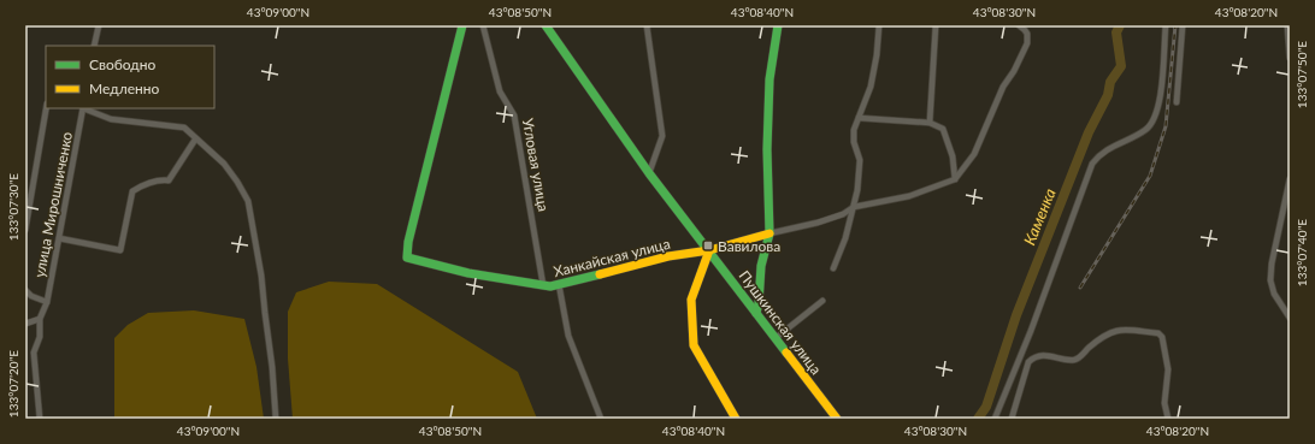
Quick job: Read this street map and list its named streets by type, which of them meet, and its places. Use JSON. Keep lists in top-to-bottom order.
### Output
{
  "streets": {
    "street": [
      "Угловая улица",
      "улица Мирошниченко",
      "Ханкайская улица",
      "Пушкинская улица"
    ]
  },
  "crossings": [
    ["Угловая улица", "Ханкайская улица"],
    ["Ханкайская улица", "Пушкинская улица"]
  ],
  "water": ["Каменка"],
  "places": {
    "transit": ["Вавилова"]
  },
  "legend": ["Свободно", "Медленно"],
  "coordinates": [
    "43°09'00\"N",
    "43°08'50\"N",
    "43°08'40\"N",
    "43°08'30\"N",
    "43°08'20\"N",
    "133°07'50\"E",
    "133°07'30\"E",
    "133°07'40\"E",
    "133°07'20\"E"
  ]
}
